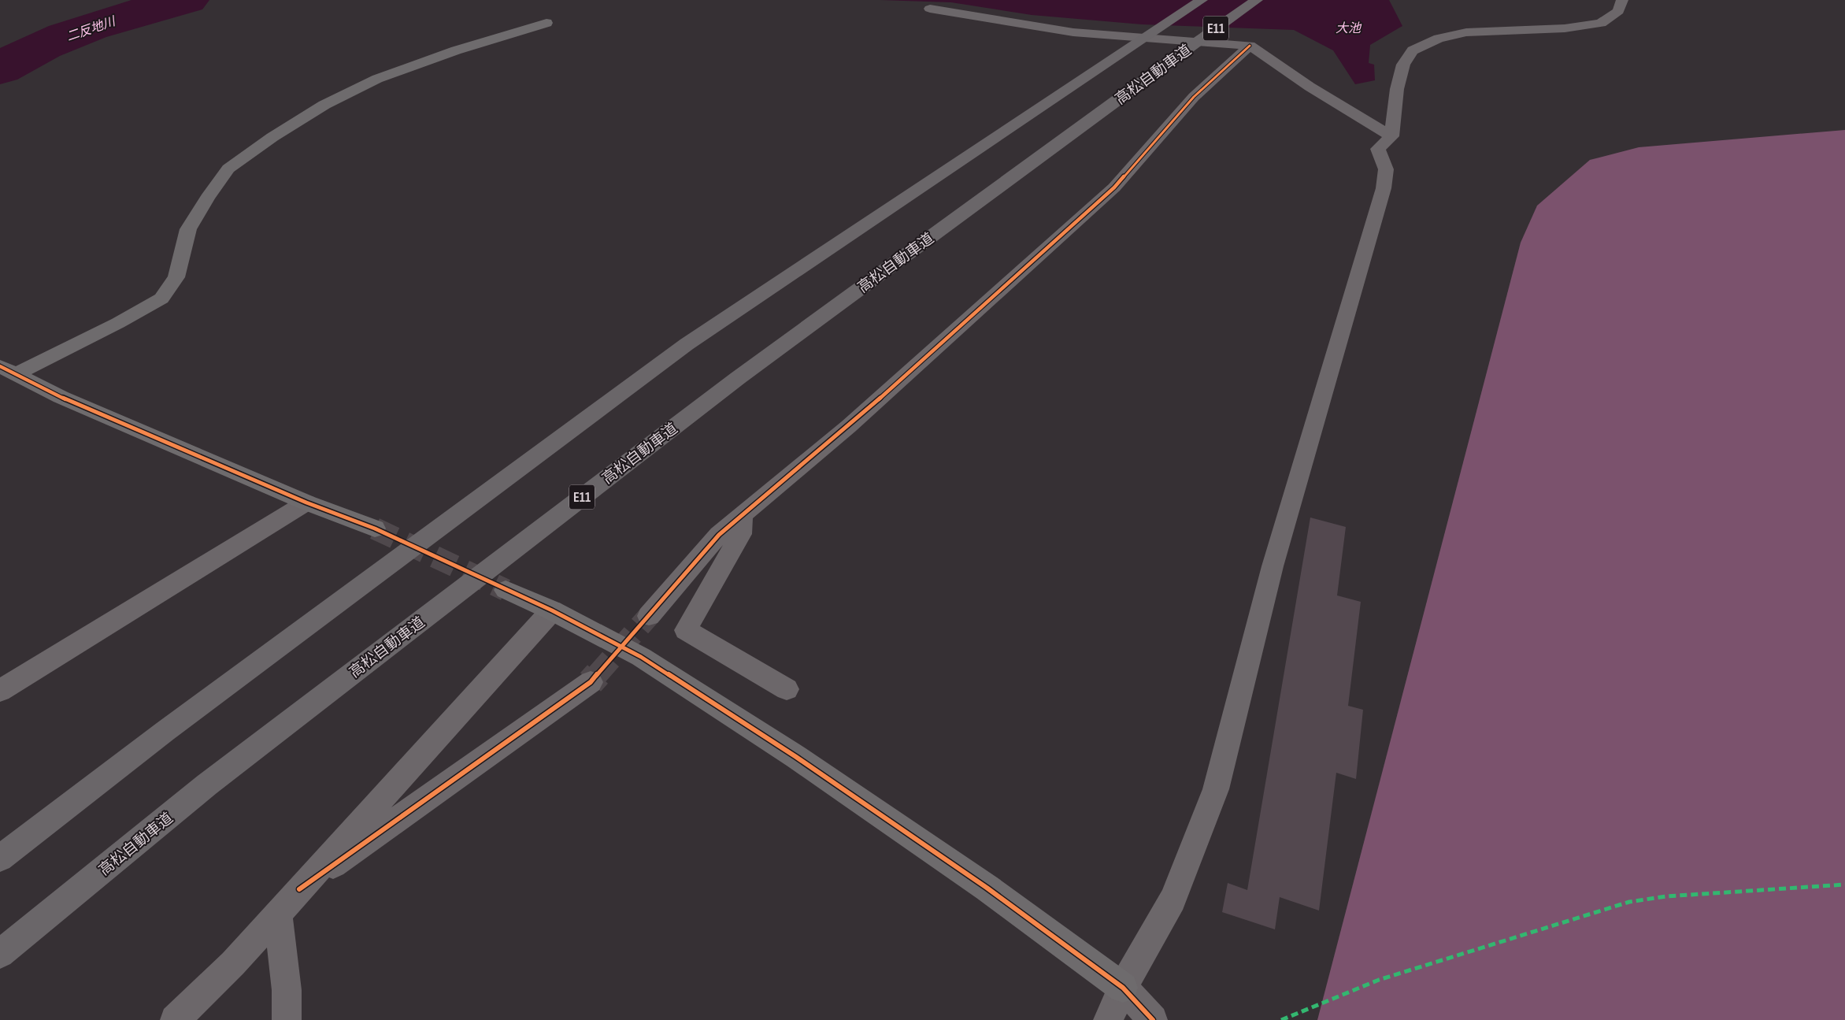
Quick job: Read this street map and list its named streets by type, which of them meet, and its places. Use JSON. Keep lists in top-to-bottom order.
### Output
{
  "streets": {
    "highway": ["E11", "高松自動車道"]
  },
  "water": ["大池", "二反地川"]
}
